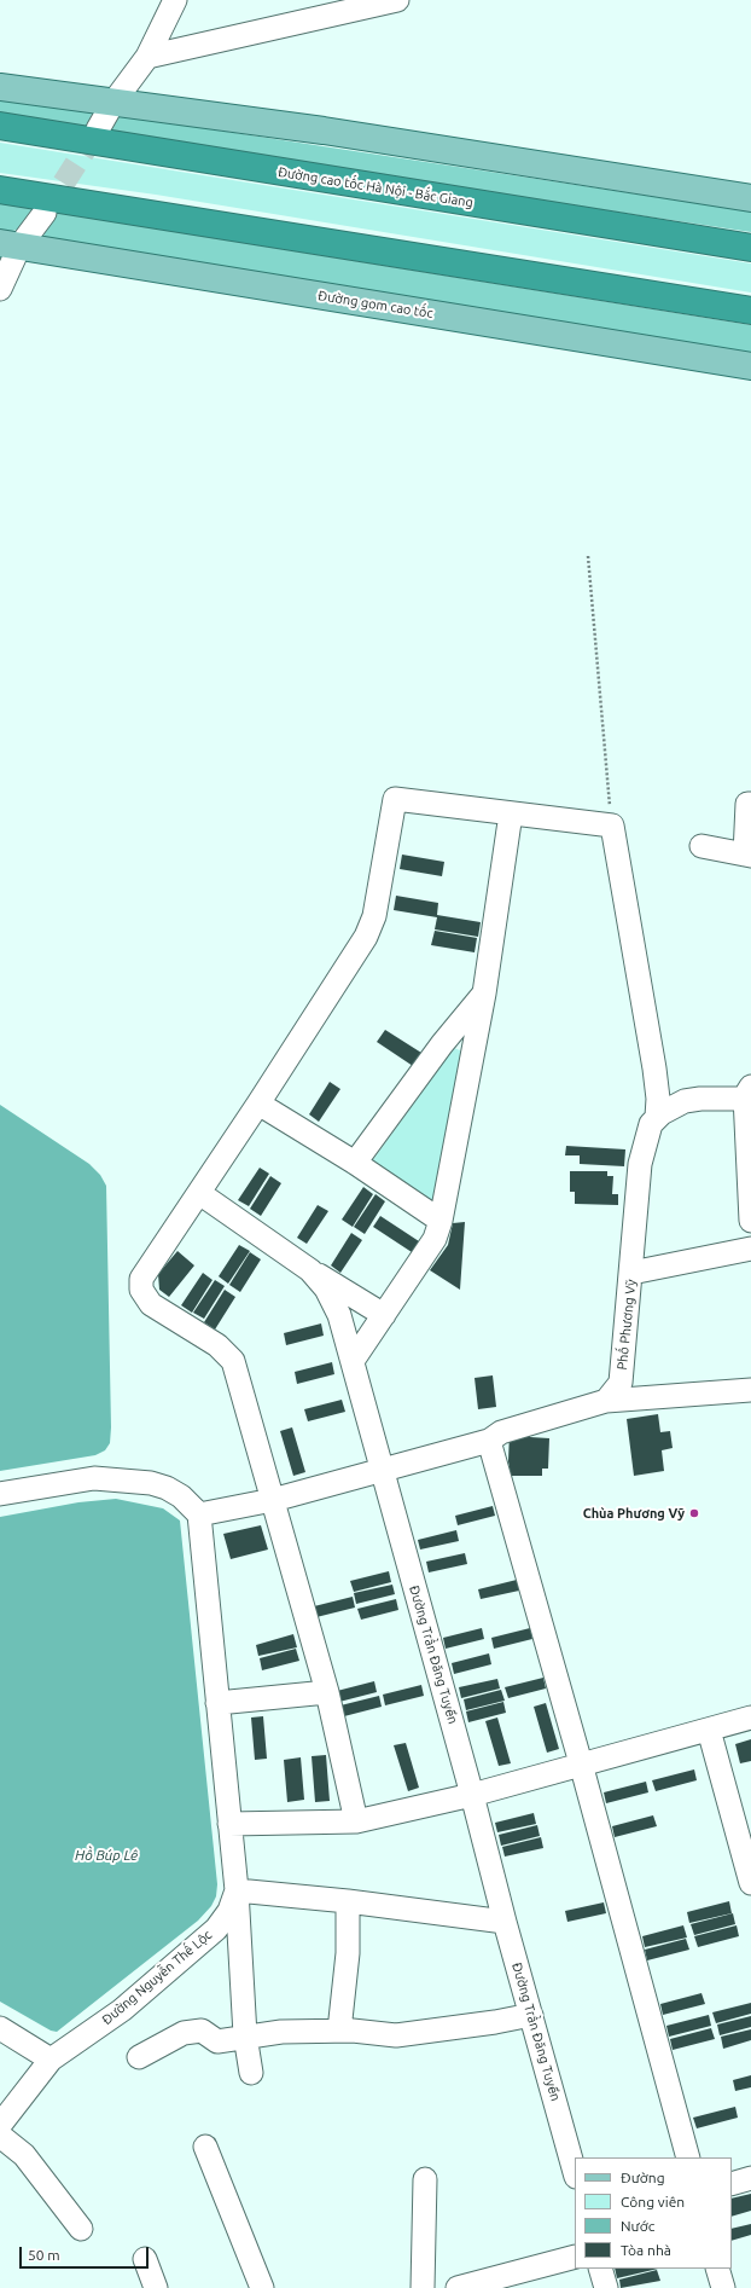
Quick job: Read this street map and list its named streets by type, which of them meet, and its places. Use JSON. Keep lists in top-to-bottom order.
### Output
{
  "streets": {
    "highway": ["Đường cao tốc Hà Nội - Bắc Giang"],
    "main road": ["Đường gom cao tốc"],
    "street": ["Phố Phương Vỹ", "Đường Trần Đăng Tuyển", "Đường Nguyễn Thế Lộc"]
  },
  "water": ["Hồ Búp Lê"],
  "places": ["Chùa Phương Vỹ"],
  "legend": [
    "Đường",
    "Công viên",
    "Nước",
    "Tòa nhà"
  ],
  "scale_bar": "50 m"
}
